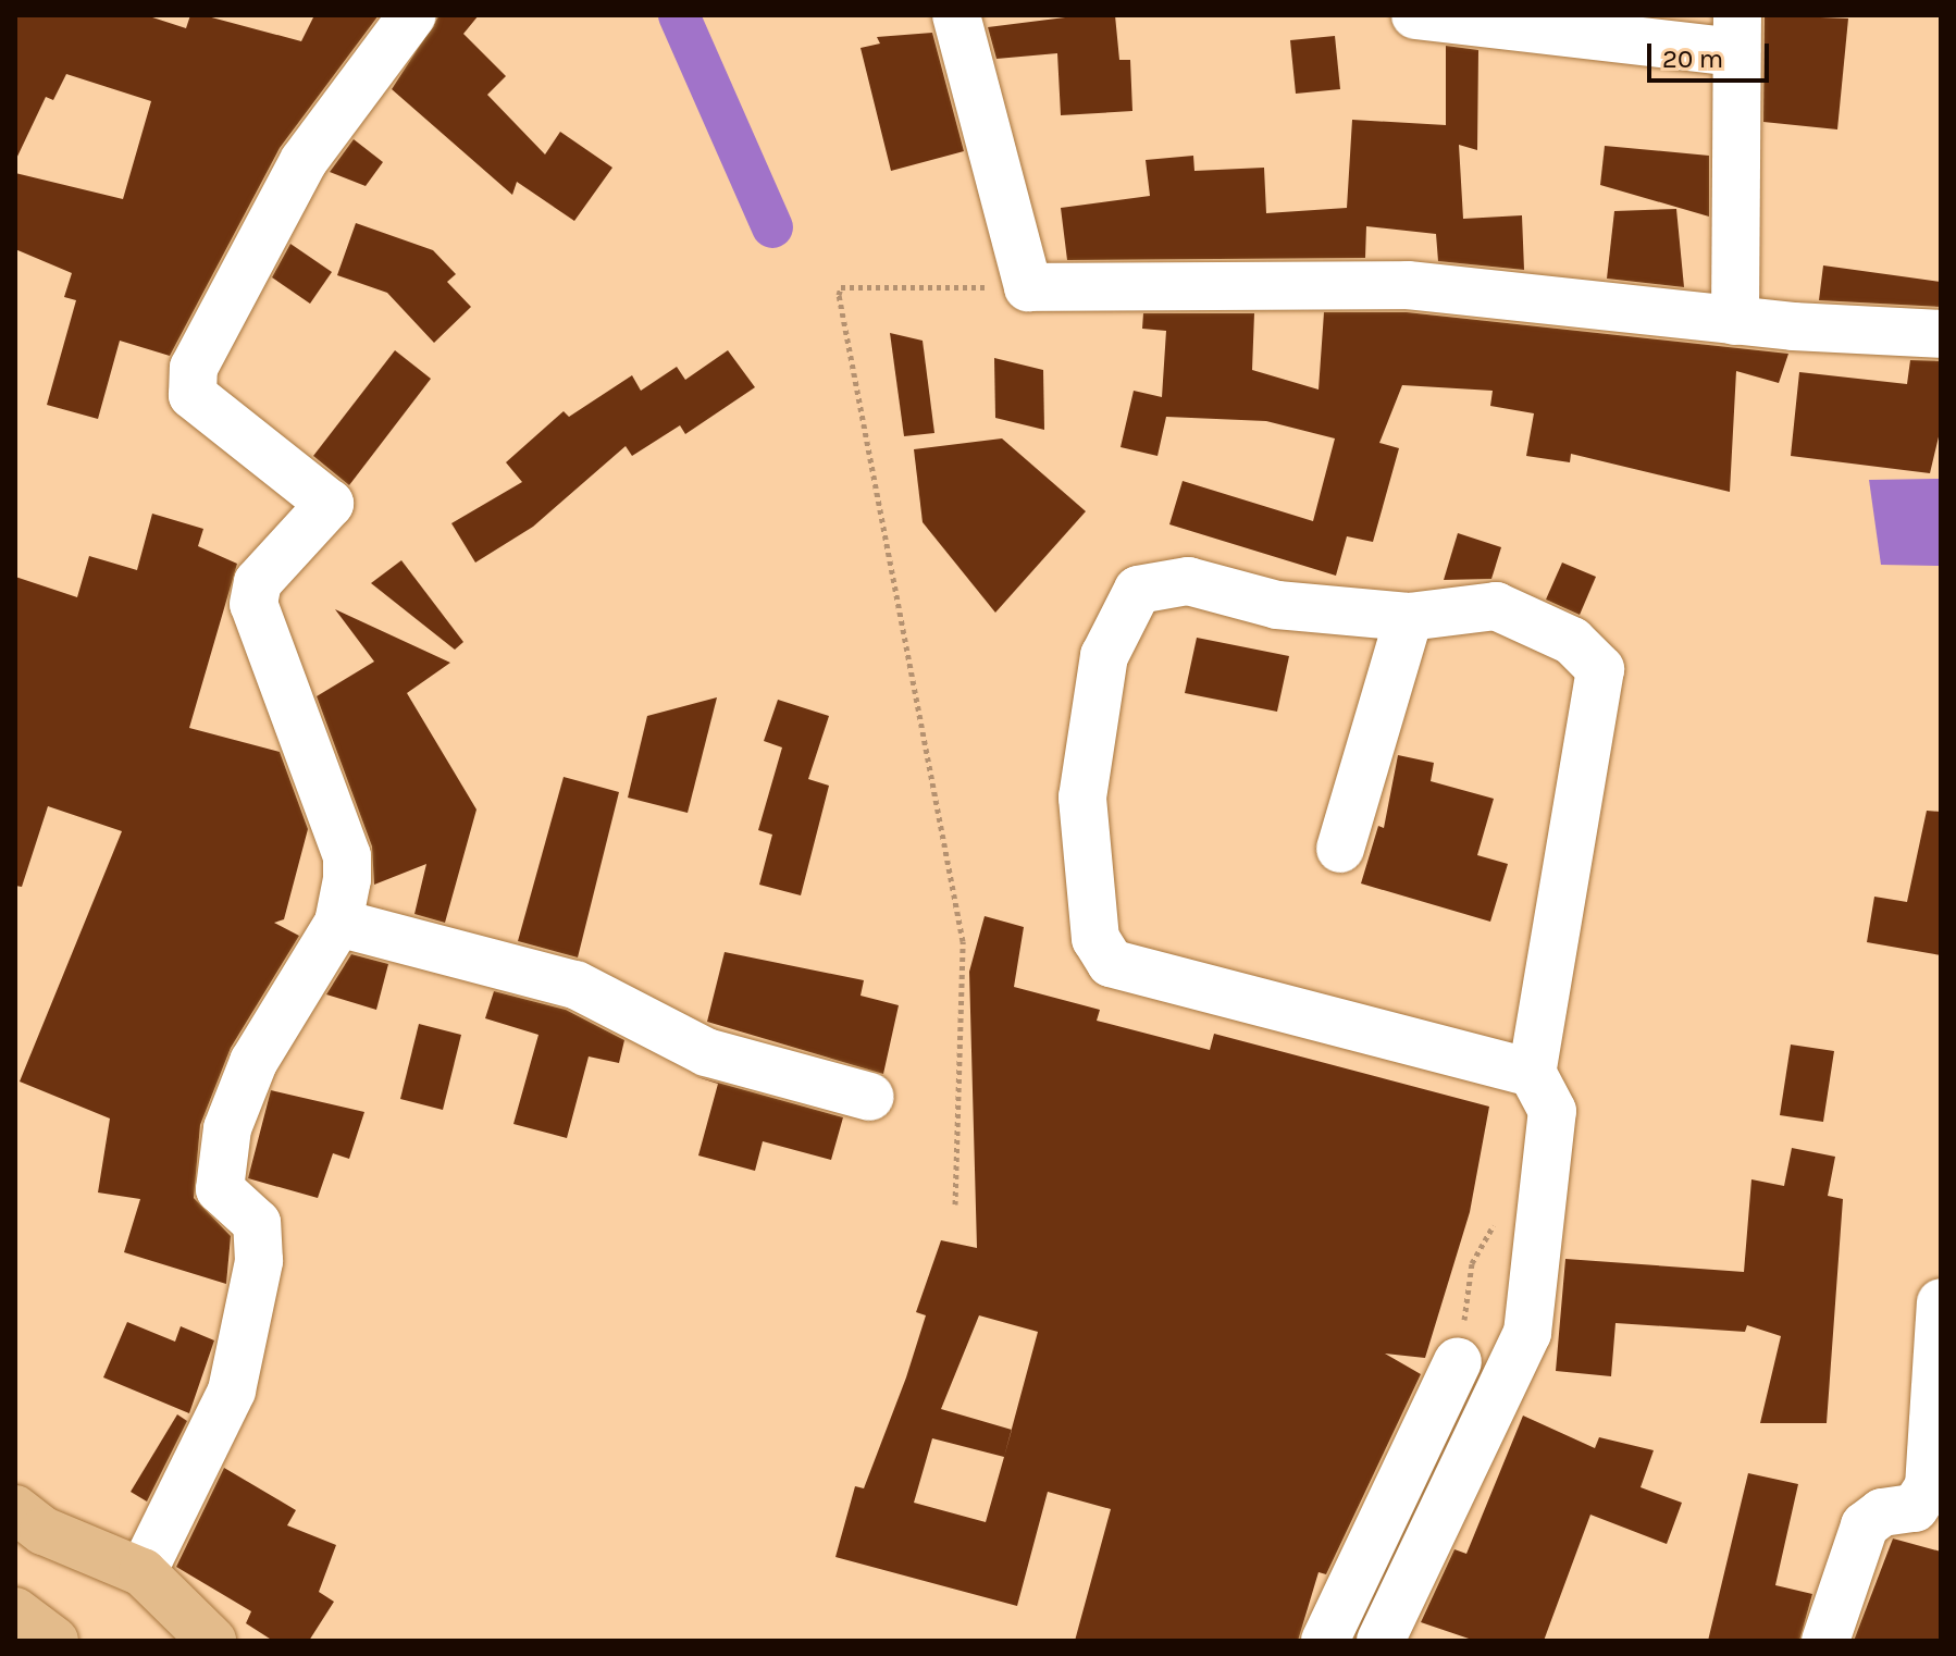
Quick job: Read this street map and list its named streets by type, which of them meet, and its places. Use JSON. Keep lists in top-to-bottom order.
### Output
{
  "scale_bar": "20 m"
}
